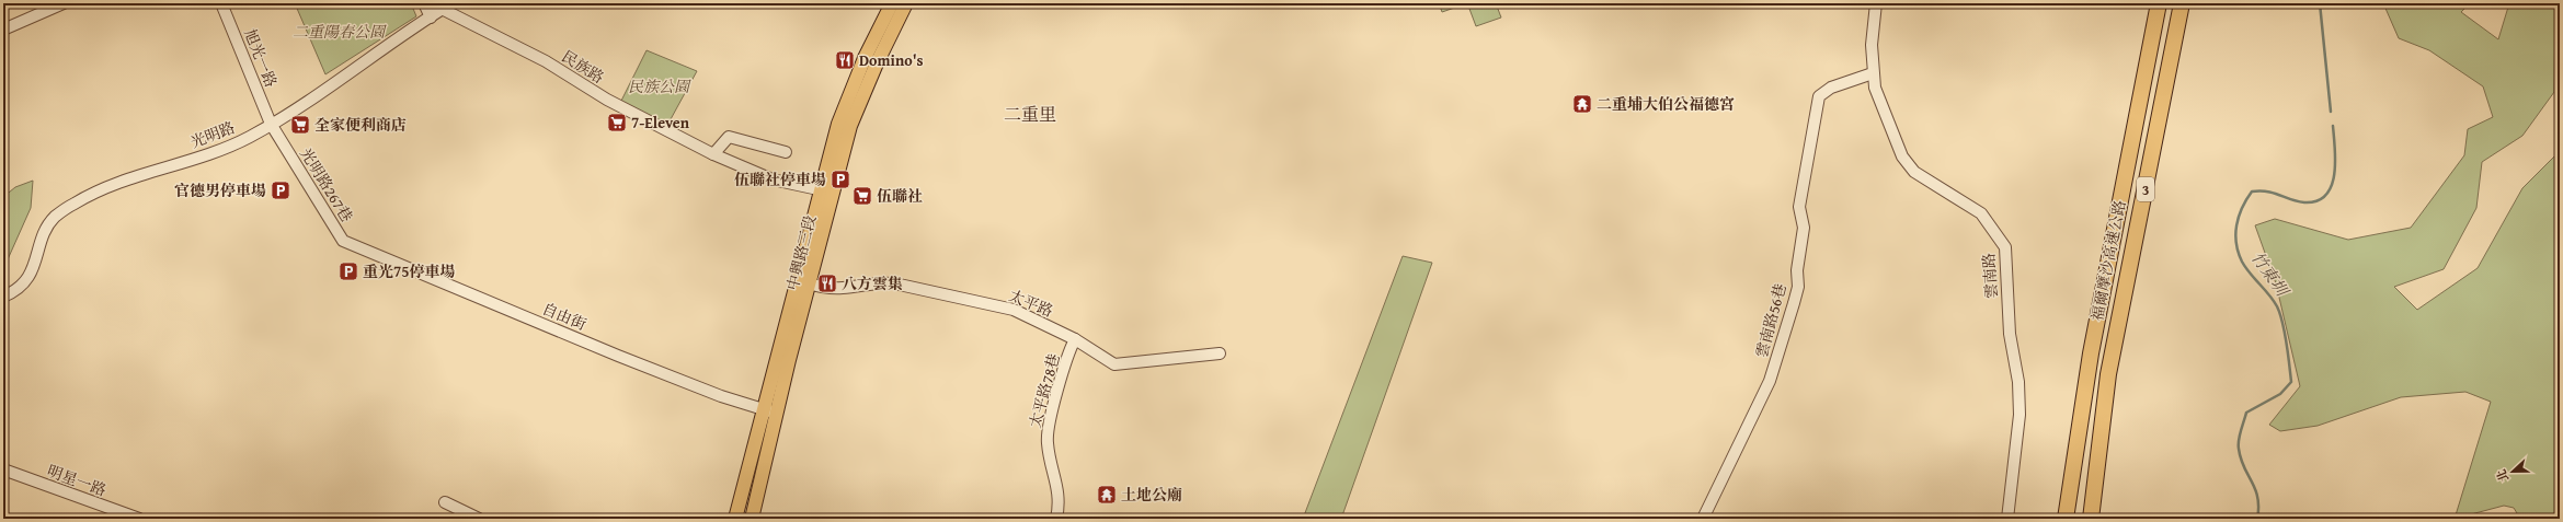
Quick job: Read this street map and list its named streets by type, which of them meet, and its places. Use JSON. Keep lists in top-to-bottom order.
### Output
{
  "streets": {
    "highway": ["3", "福爾摩沙高速公路"],
    "main road": ["中興路三段"],
    "street": [
      "旭光一路",
      "民族路",
      "光明路",
      "光明路267巷",
      "雲南路",
      "太平路",
      "自由街",
      "雲南路56巷",
      "太平路78巷",
      "明星一路"
    ]
  },
  "crossings": [
    ["旭光一路", "光明路"],
    ["旭光一路", "光明路267巷"],
    ["民族路", "光明路"],
    ["民族路", "中興路三段"],
    ["光明路", "光明路267巷"],
    ["光明路267巷", "自由街"],
    ["中興路三段", "太平路"],
    ["中興路三段", "自由街"],
    ["雲南路", "雲南路56巷"],
    ["太平路", "太平路78巷"]
  ],
  "districts": ["二重里"],
  "water": ["竹東圳"],
  "parks": ["二重陽春公園", "民族公園"],
  "places": {
    "restaurant": ["Domino's", "八方雲集"],
    "temple": ["二重埔大伯公福德宮", "土地公廟"],
    "supermarket": ["7-Eleven", "全家便利商店", "伍聯社"],
    "parking": ["伍聯社停車場", "官德男停車場", "重光75停車場"]
  },
  "north": "left"
}
